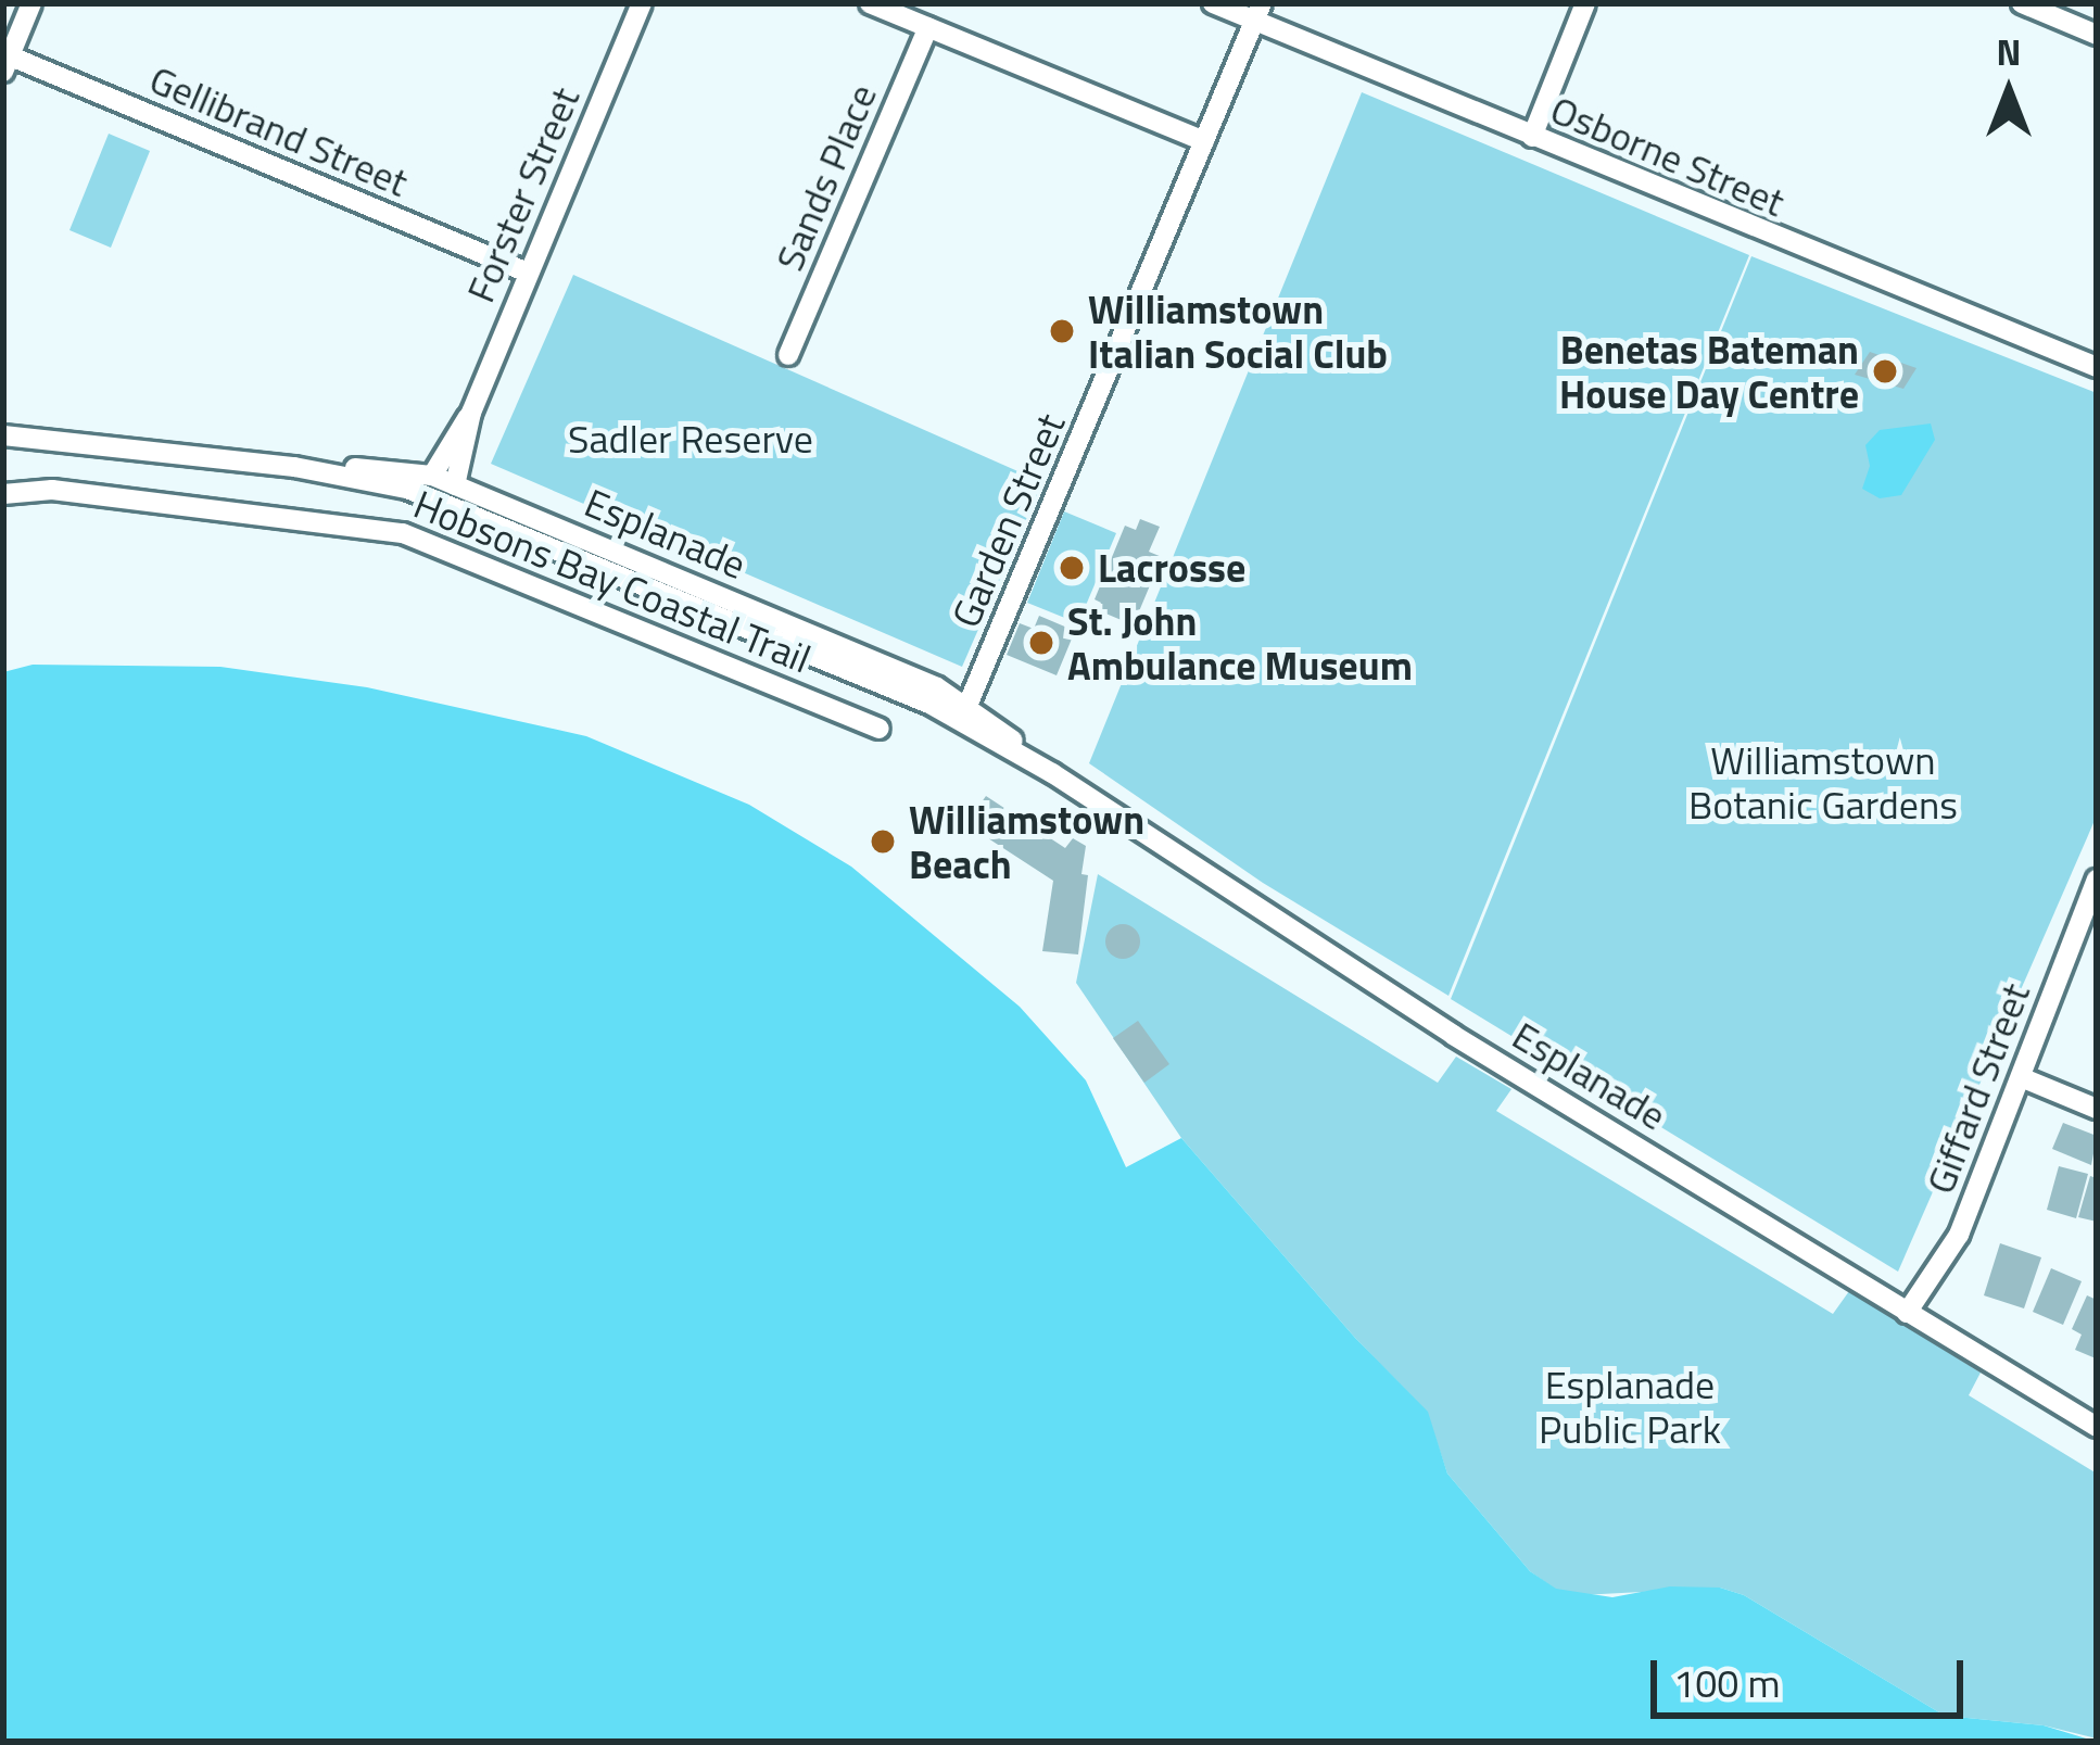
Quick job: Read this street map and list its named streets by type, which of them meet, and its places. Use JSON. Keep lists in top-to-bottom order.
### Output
{
  "streets": {
    "street": [
      "Gellibrand Street",
      "Osborne Street",
      "Sands Place",
      "Forster Street",
      "Garden Street",
      "Esplanade",
      "Hobsons Bay Coastal Trail",
      "Giffard Street"
    ]
  },
  "crossings": [
    ["Gellibrand Street", "Forster Street"],
    ["Osborne Street", "Garden Street"],
    ["Forster Street", "Esplanade"],
    ["Garden Street", "Esplanade"],
    ["Esplanade", "Giffard Street"]
  ],
  "parks": ["Sadler Reserve", "Williamstown Botanic Gardens", "Esplanade Public Park"],
  "places": [
    "Williamstown Italian Social Club",
    "Benetas Bateman House Day Centre",
    "Lacrosse",
    "St. John Ambulance Museum",
    "Williamstown Beach"
  ],
  "scale_bar": "100 m",
  "north": "top"
}
